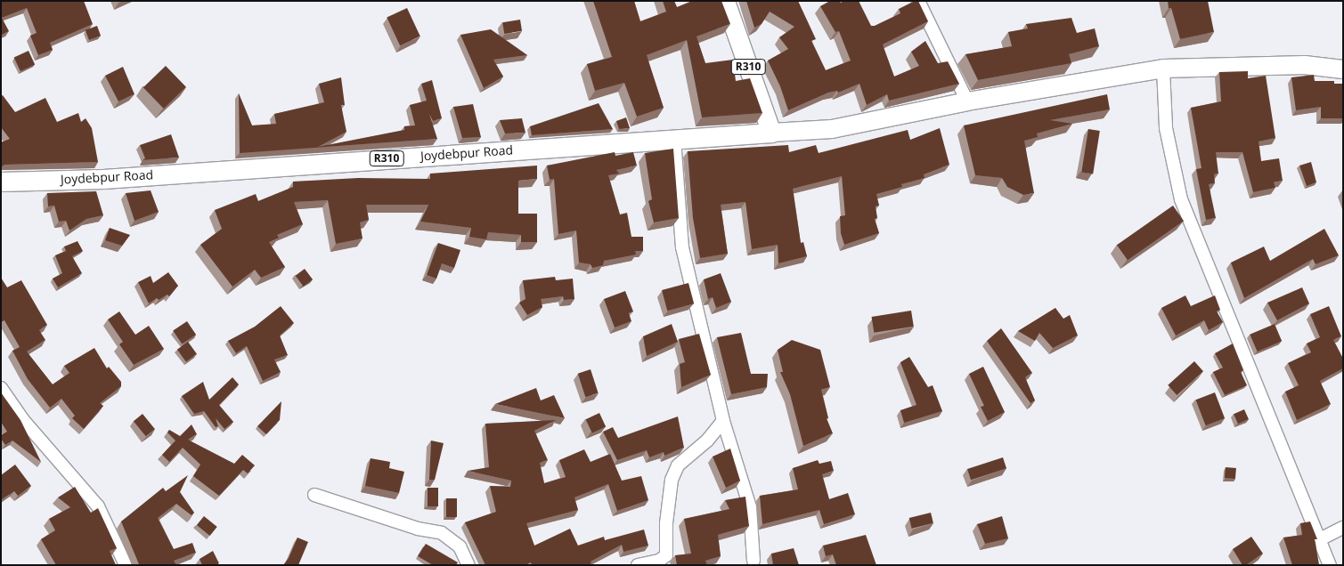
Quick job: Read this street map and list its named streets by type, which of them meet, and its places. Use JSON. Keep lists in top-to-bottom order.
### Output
{
  "streets": {
    "main road": ["R310", "Joydebpur Road"]
  },
  "crossings": [
    ["R310", "Joydebpur Road"]
  ]
}
